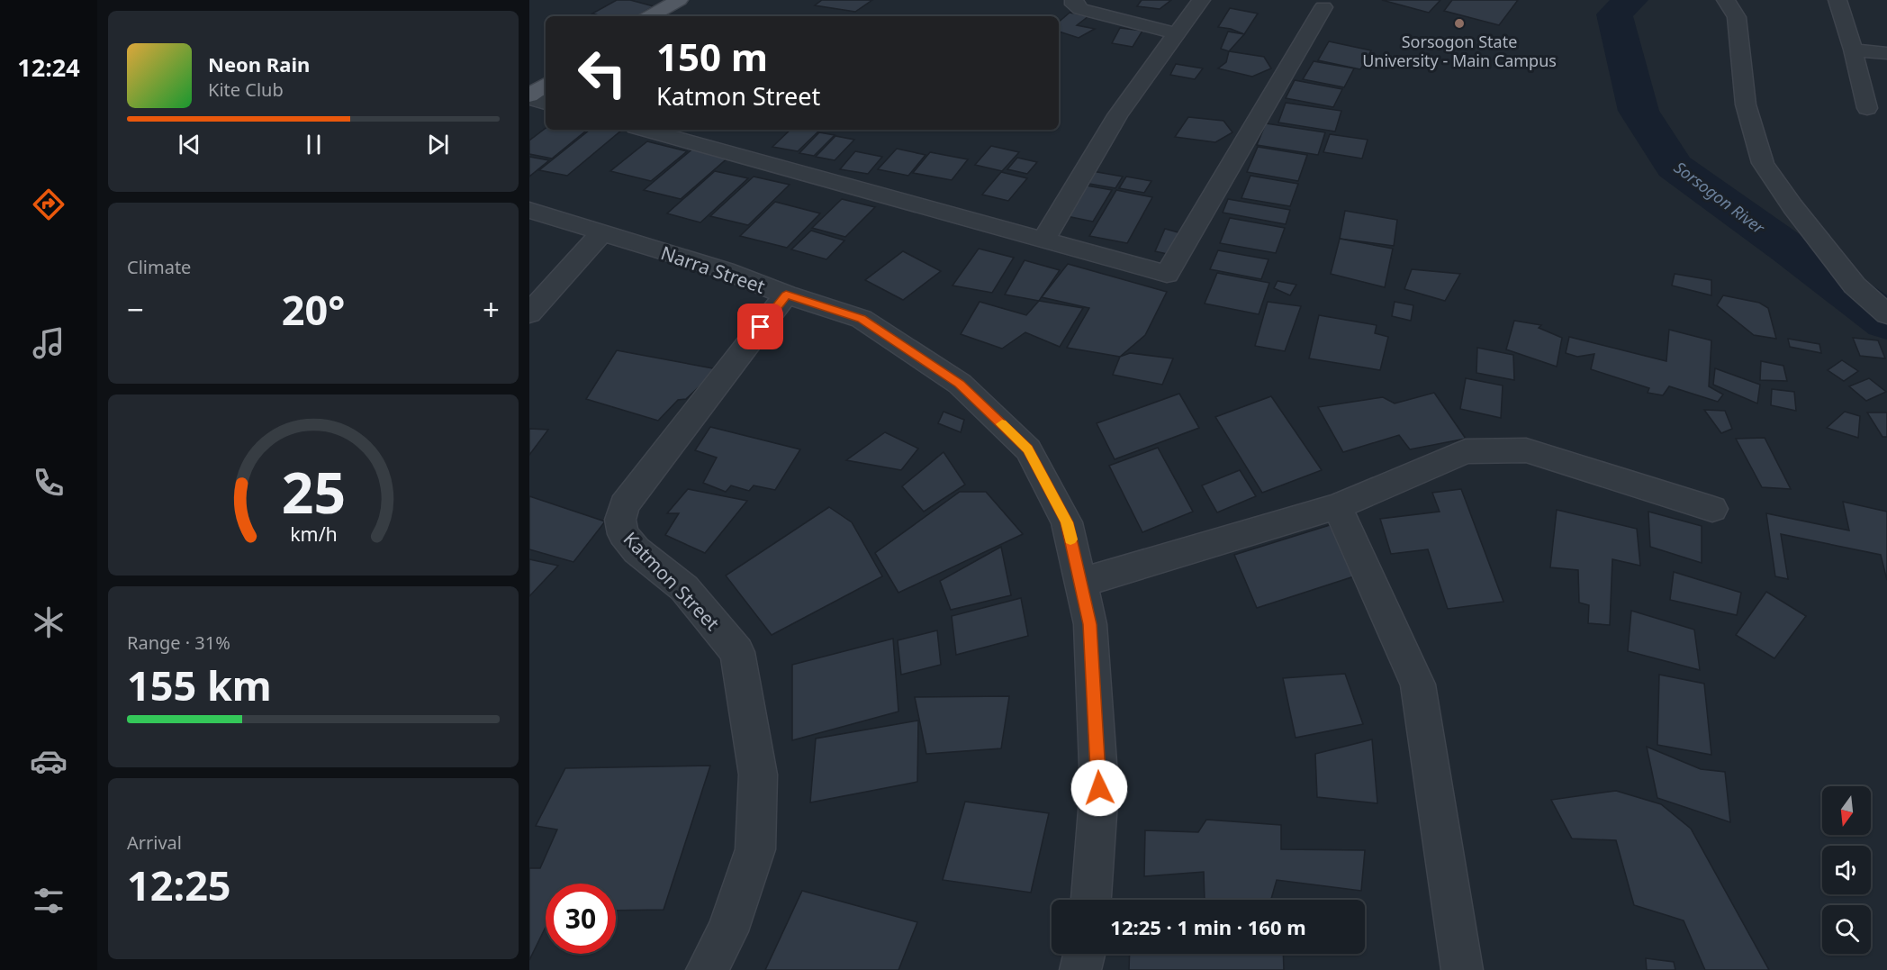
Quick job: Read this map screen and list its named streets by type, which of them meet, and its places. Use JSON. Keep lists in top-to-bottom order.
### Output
{
  "streets": {
    "street": ["Narra Street", "Katmon Street"]
  },
  "crossings": [
    ["Narra Street", "Katmon Street"]
  ],
  "water": ["Sorsogon River"],
  "places": ["Sorsogon State University - Main Campus"],
  "north": "bottom",
  "page": {
    "tabs": "12:24",
    "turn": ["150 m", "Katmon Street"],
    "song": ["Neon Rain", "Kite Club"],
    "tile": [
      "Climate",
      ["Range · 31%", "155 km"],
      ["Arrival", "12:25"]
    ],
    "heat": ["−", "20°", "+"],
    "limit": "30",
    "trip": "12:25 · 1 min · 160 m",
    "gauge": ["25", "km/h"]
  }
}
